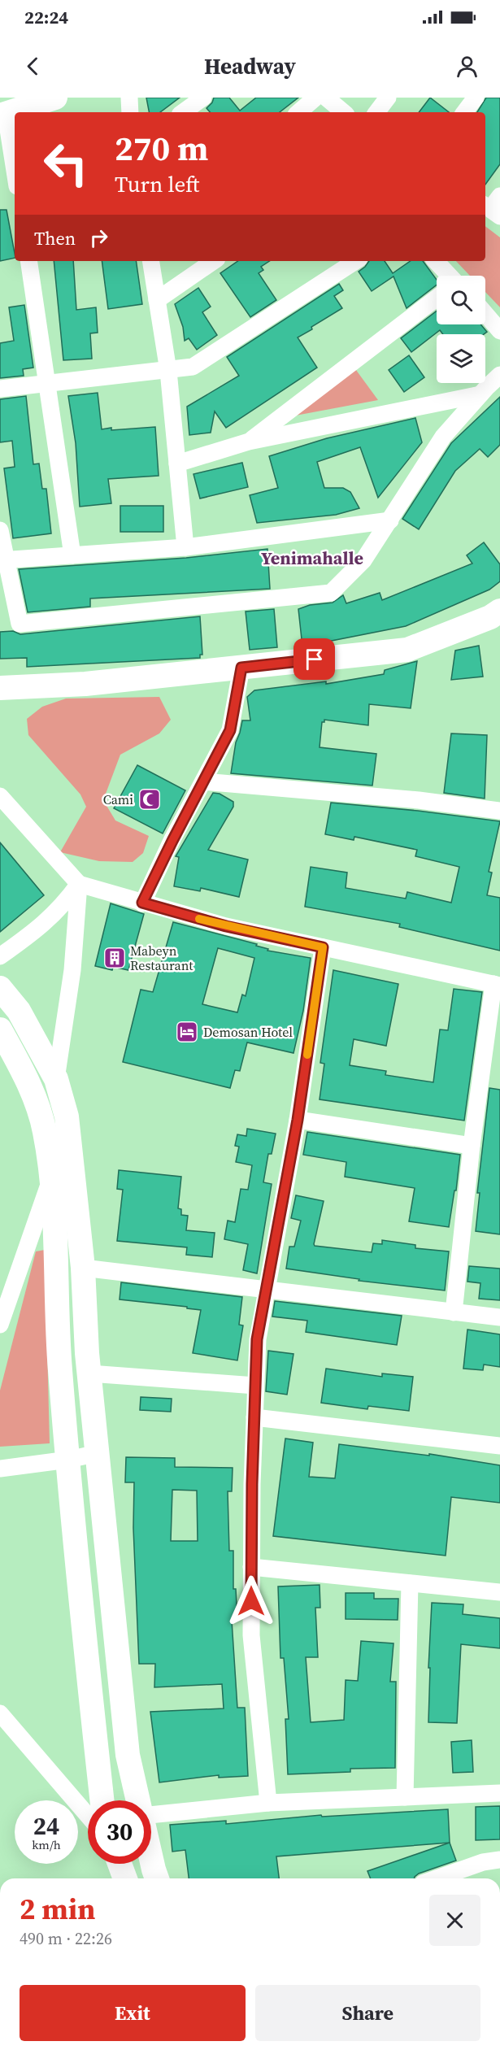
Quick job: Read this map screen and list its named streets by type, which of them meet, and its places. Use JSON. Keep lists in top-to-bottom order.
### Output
{
  "districts": ["Yenimahalle"],
  "places": {
    "mosque": ["Cami"],
    "building": ["Mabeyn Restaurant"],
    "hotel": ["Demosan Hotel"]
  },
  "page": {
    "status": "22:24",
    "header": "Headway",
    "turn": ["270 m", "Turn left"],
    "then": "Then",
    "speed": "24 km/h",
    "limit": "30",
    "heading": ["2 min", "490 m · 22:26"],
    "buttons": ["Exit", "Share"]
  }
}
